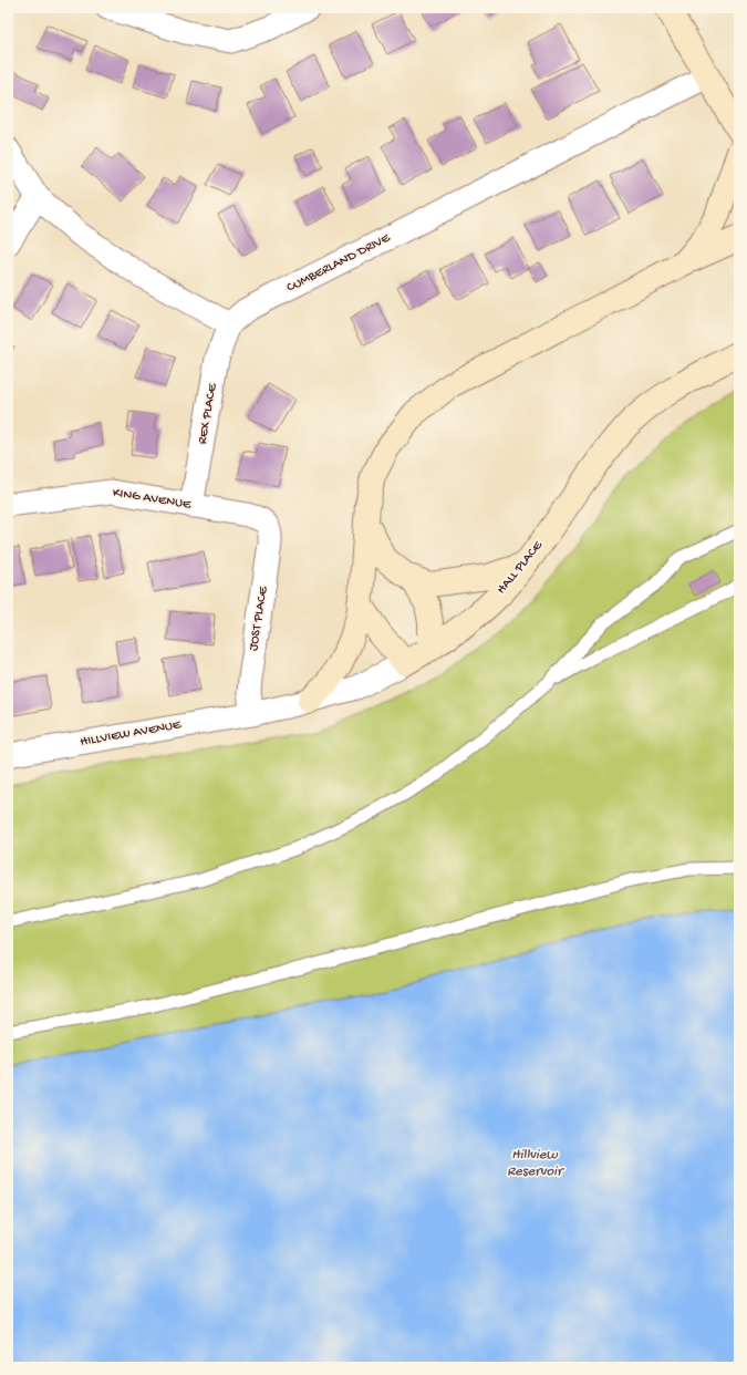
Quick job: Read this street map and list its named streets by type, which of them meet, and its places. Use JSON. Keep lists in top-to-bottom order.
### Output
{
  "streets": {
    "main road": ["HALL PLACE"],
    "street": [
      "CUMBERLAND DRIVE",
      "REX PLACE",
      "KING AVENUE",
      "JOST PLACE",
      "HILLVIEW AVENUE"
    ]
  },
  "crossings": [
    ["CUMBERLAND DRIVE", "REX PLACE"],
    ["REX PLACE", "KING AVENUE"],
    ["KING AVENUE", "JOST PLACE"],
    ["HALL PLACE", "JOST PLACE"],
    ["HALL PLACE", "HILLVIEW AVENUE"],
    ["JOST PLACE", "HILLVIEW AVENUE"]
  ],
  "water": ["Hillview Reservoir"]
}
